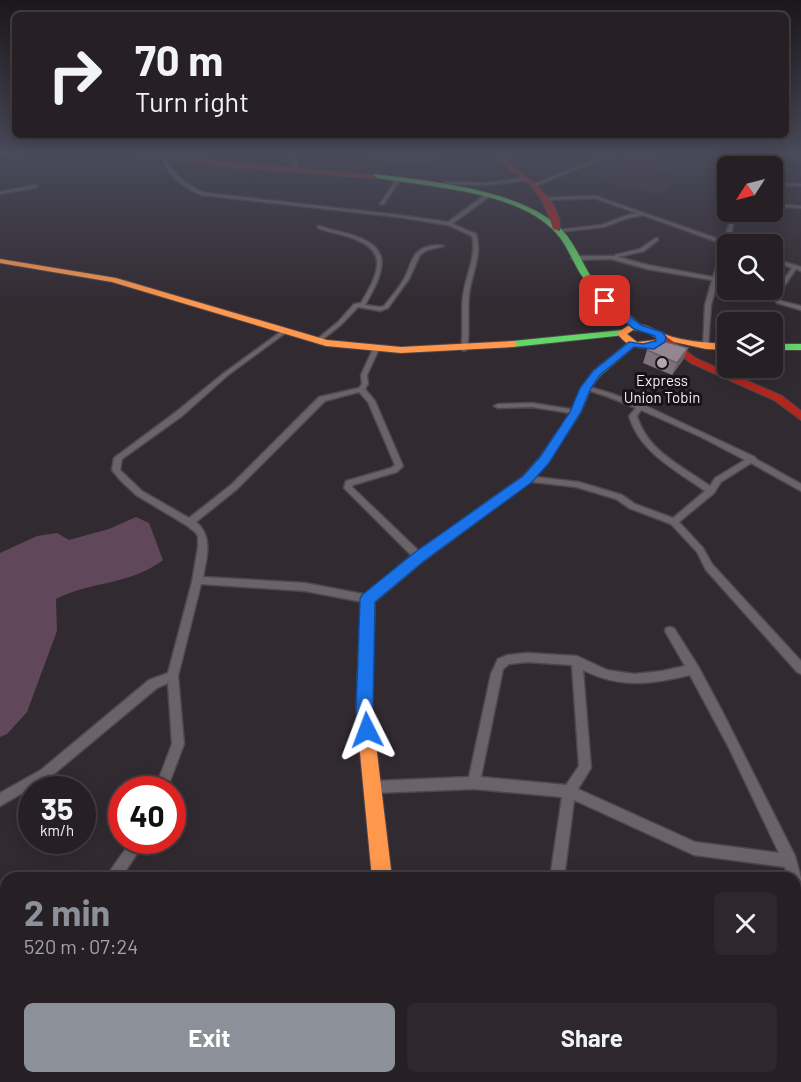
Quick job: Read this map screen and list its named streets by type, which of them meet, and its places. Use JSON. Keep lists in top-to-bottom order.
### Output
{
  "places": ["Express Union Tobin"],
  "north": "bottom left",
  "page": {
    "turn": ["70 m", "Turn right"],
    "speed": "35 km/h",
    "limit": "40",
    "heading": ["2 min", "520 m · 07:24"],
    "buttons": ["Exit", "Share"]
  }
}
